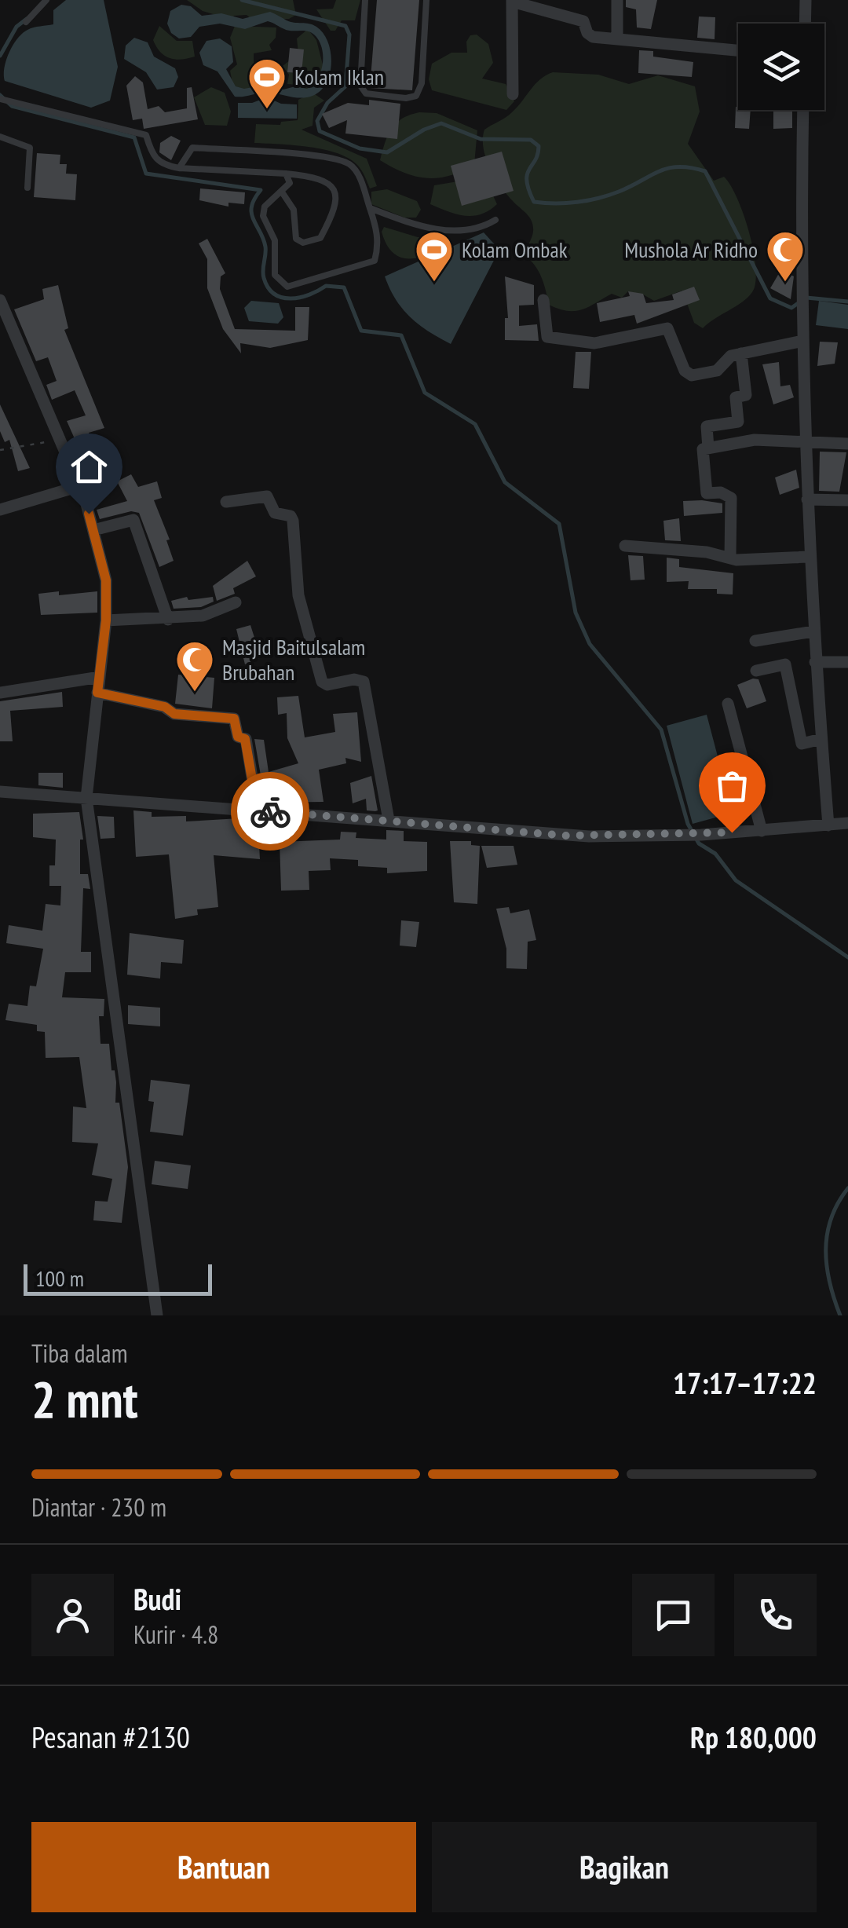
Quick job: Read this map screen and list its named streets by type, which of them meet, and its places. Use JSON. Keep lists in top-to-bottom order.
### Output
{
  "places": {
    "sports": ["Kolam Iklan", "Kolam Ombak"],
    "mosque": ["Mushola Ar Ridho", "Masjid Baitulsalam Brubahan"]
  },
  "scale_bar": "100 m",
  "page": {
    "scale": "100 m",
    "heading": ["2 mnt", "Tiba dalam", "17:17–17:22"],
    "panel": [
      "Budi",
      "Kurir · 4.8",
      "Pesanan #2130",
      "Rp 180,000"
    ],
    "bar": "Diantar · 230 m",
    "buttons": ["Bantuan", "Bagikan"]
  }
}
